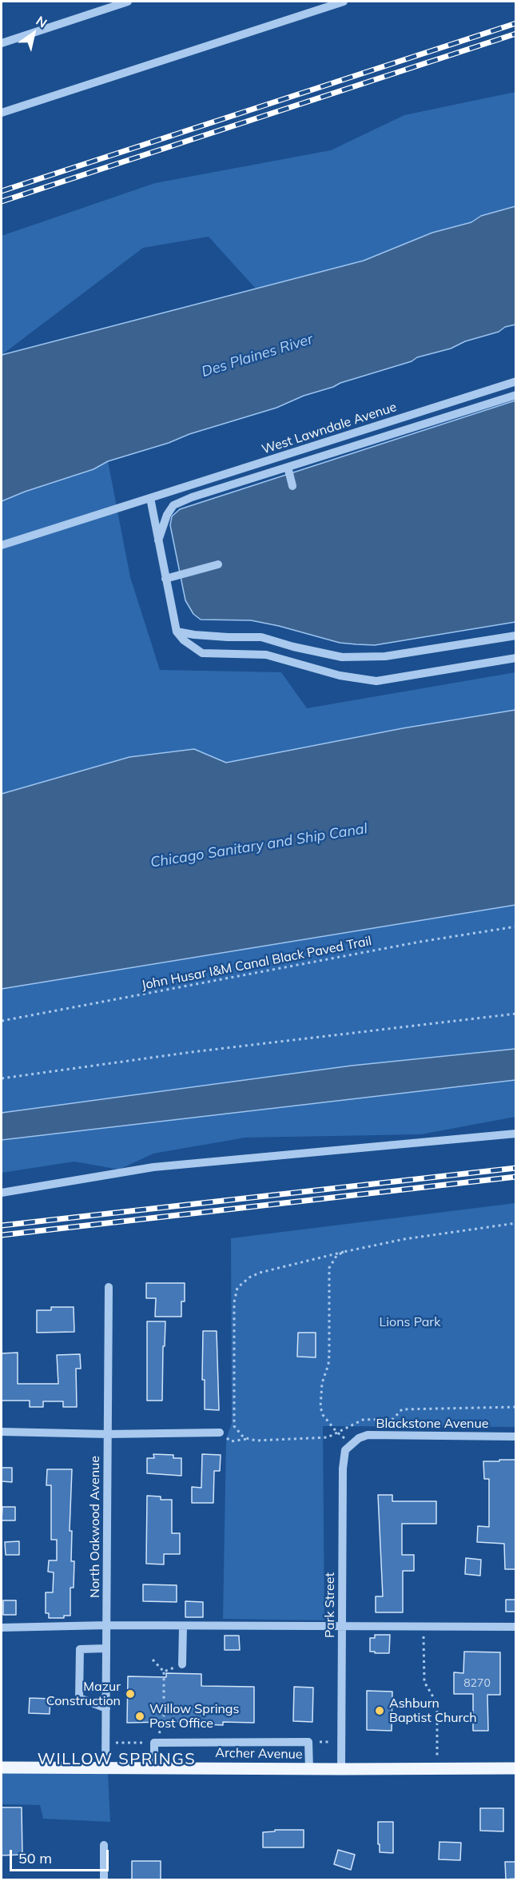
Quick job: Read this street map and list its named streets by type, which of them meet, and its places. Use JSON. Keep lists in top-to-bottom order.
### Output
{
  "streets": {
    "main road": ["Archer Avenue"],
    "street": [
      "West Lawndale Avenue",
      "Blackstone Avenue",
      "North Oakwood Avenue",
      "Park Street"
    ],
    "path": ["John Husar I&M Canal Black Paved Trail"]
  },
  "crossings": [
    ["Blackstone Avenue", "Park Street"],
    ["North Oakwood Avenue", "Archer Avenue"],
    ["Park Street", "Archer Avenue"]
  ],
  "districts": ["WILLOW SPRINGS"],
  "water": ["Des Plaines River", "Chicago Sanitary and Ship Canal"],
  "parks": ["Lions Park"],
  "places": ["Mazur Construction", "Ashburn Baptist Church", "Willow Springs Post Office"],
  "house_numbers": ["8270"],
  "scale_bar": "50 m",
  "north": "top right"
}
